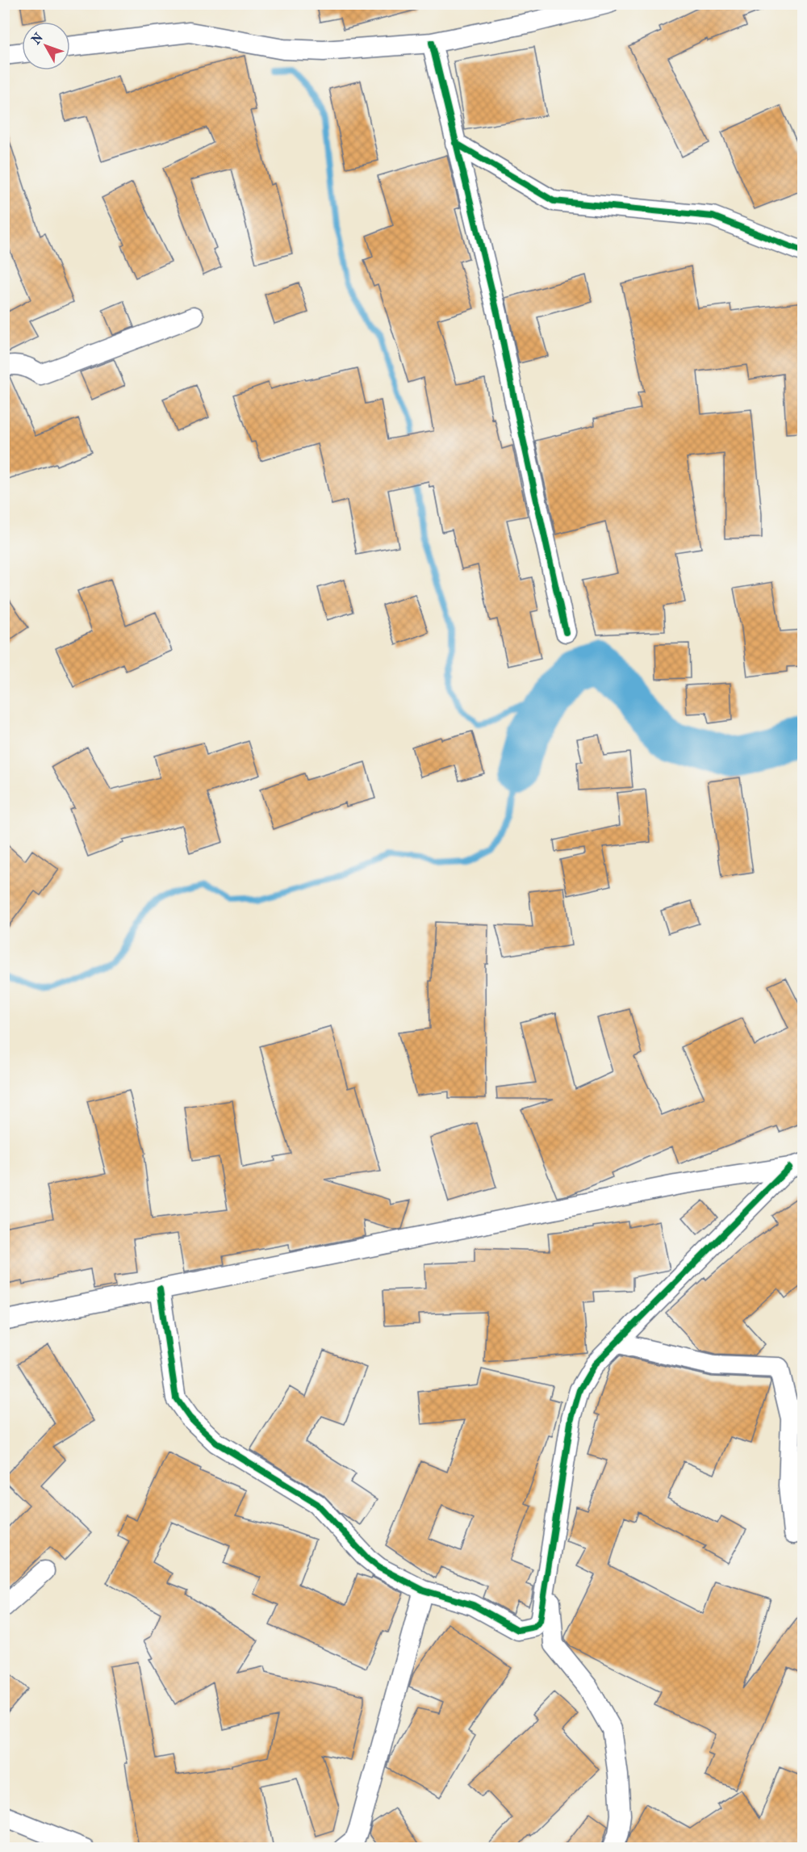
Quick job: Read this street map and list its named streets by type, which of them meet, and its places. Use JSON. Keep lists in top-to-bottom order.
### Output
{
  "north": "top left"
}
